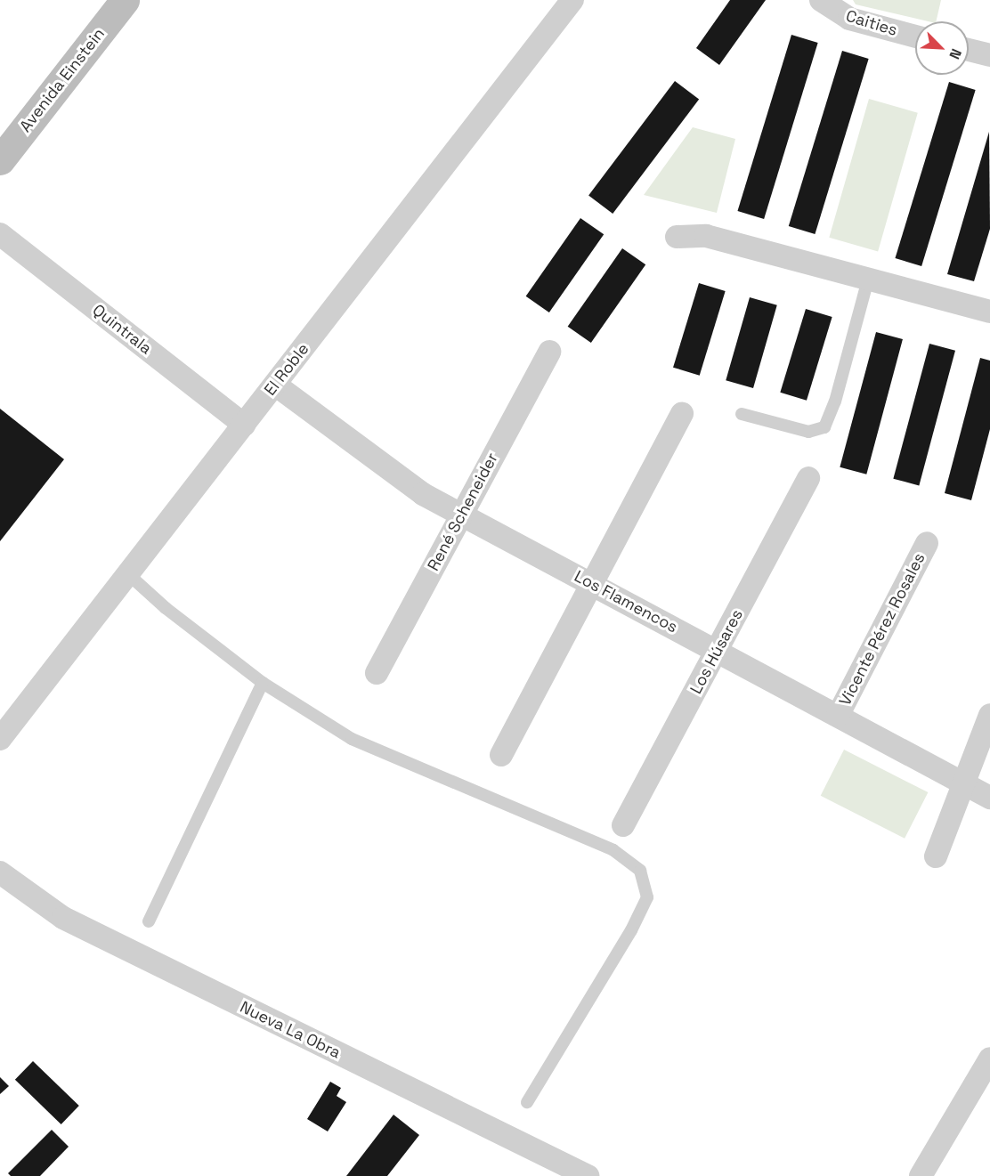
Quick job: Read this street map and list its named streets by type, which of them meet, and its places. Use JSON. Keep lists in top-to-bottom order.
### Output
{
  "streets": {
    "main road": ["Avenida Einstein"],
    "street": [
      "Caities",
      "Quintrala",
      "El Roble",
      "René Scheneider",
      "Los Flamencos",
      "Vicente Pérez Rosales",
      "Los Húsares",
      "Nueva La Obra"
    ]
  },
  "crossings": [
    ["Quintrala", "El Roble"],
    ["El Roble", "Los Flamencos"],
    ["René Scheneider", "Los Flamencos"],
    ["Los Flamencos", "Vicente Pérez Rosales"],
    ["Los Flamencos", "Los Húsares"]
  ],
  "north": "bottom right"
}
